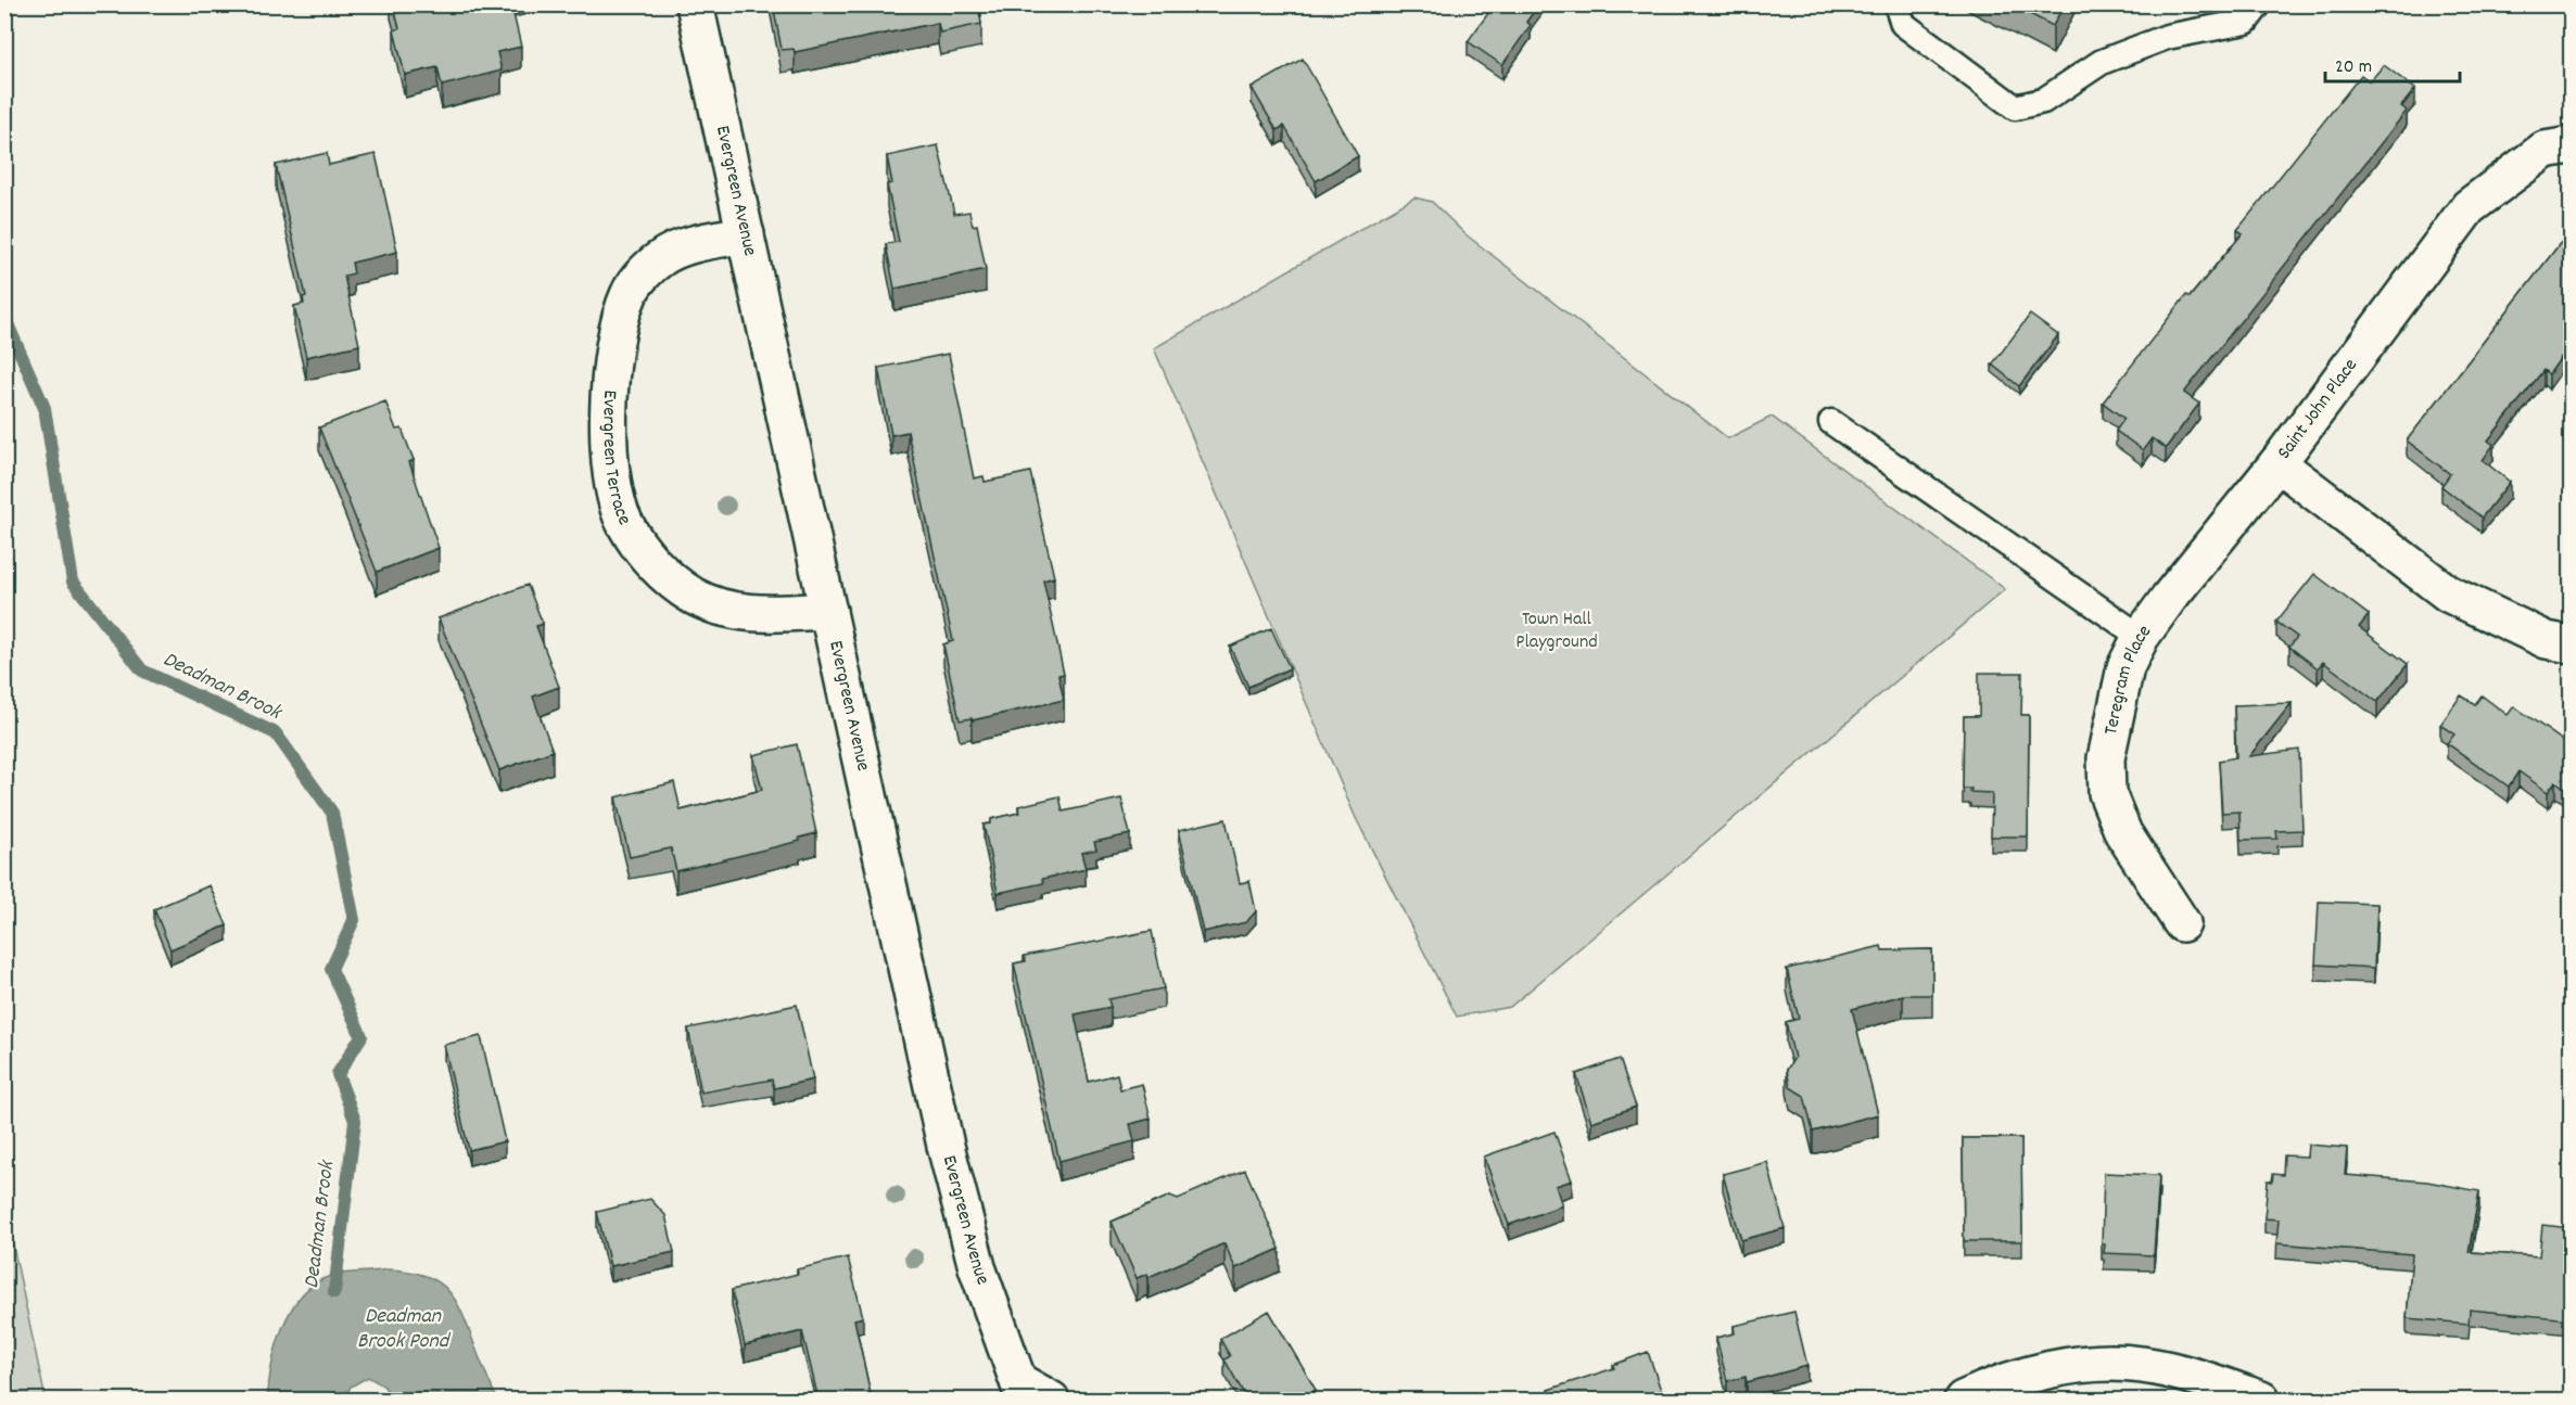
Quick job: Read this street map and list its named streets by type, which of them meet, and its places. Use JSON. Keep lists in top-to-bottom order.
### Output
{
  "streets": {
    "street": [
      "Evergreen Avenue",
      "Saint John Place",
      "Evergreen Terrace",
      "Teregram Place"
    ]
  },
  "crossings": [
    ["Evergreen Avenue", "Evergreen Terrace"],
    ["Saint John Place", "Teregram Place"]
  ],
  "water": ["Deadman Brook", "Deadman Brook Pond"],
  "parks": ["Town Hall Playground"],
  "scale_bar": "20 m"
}
